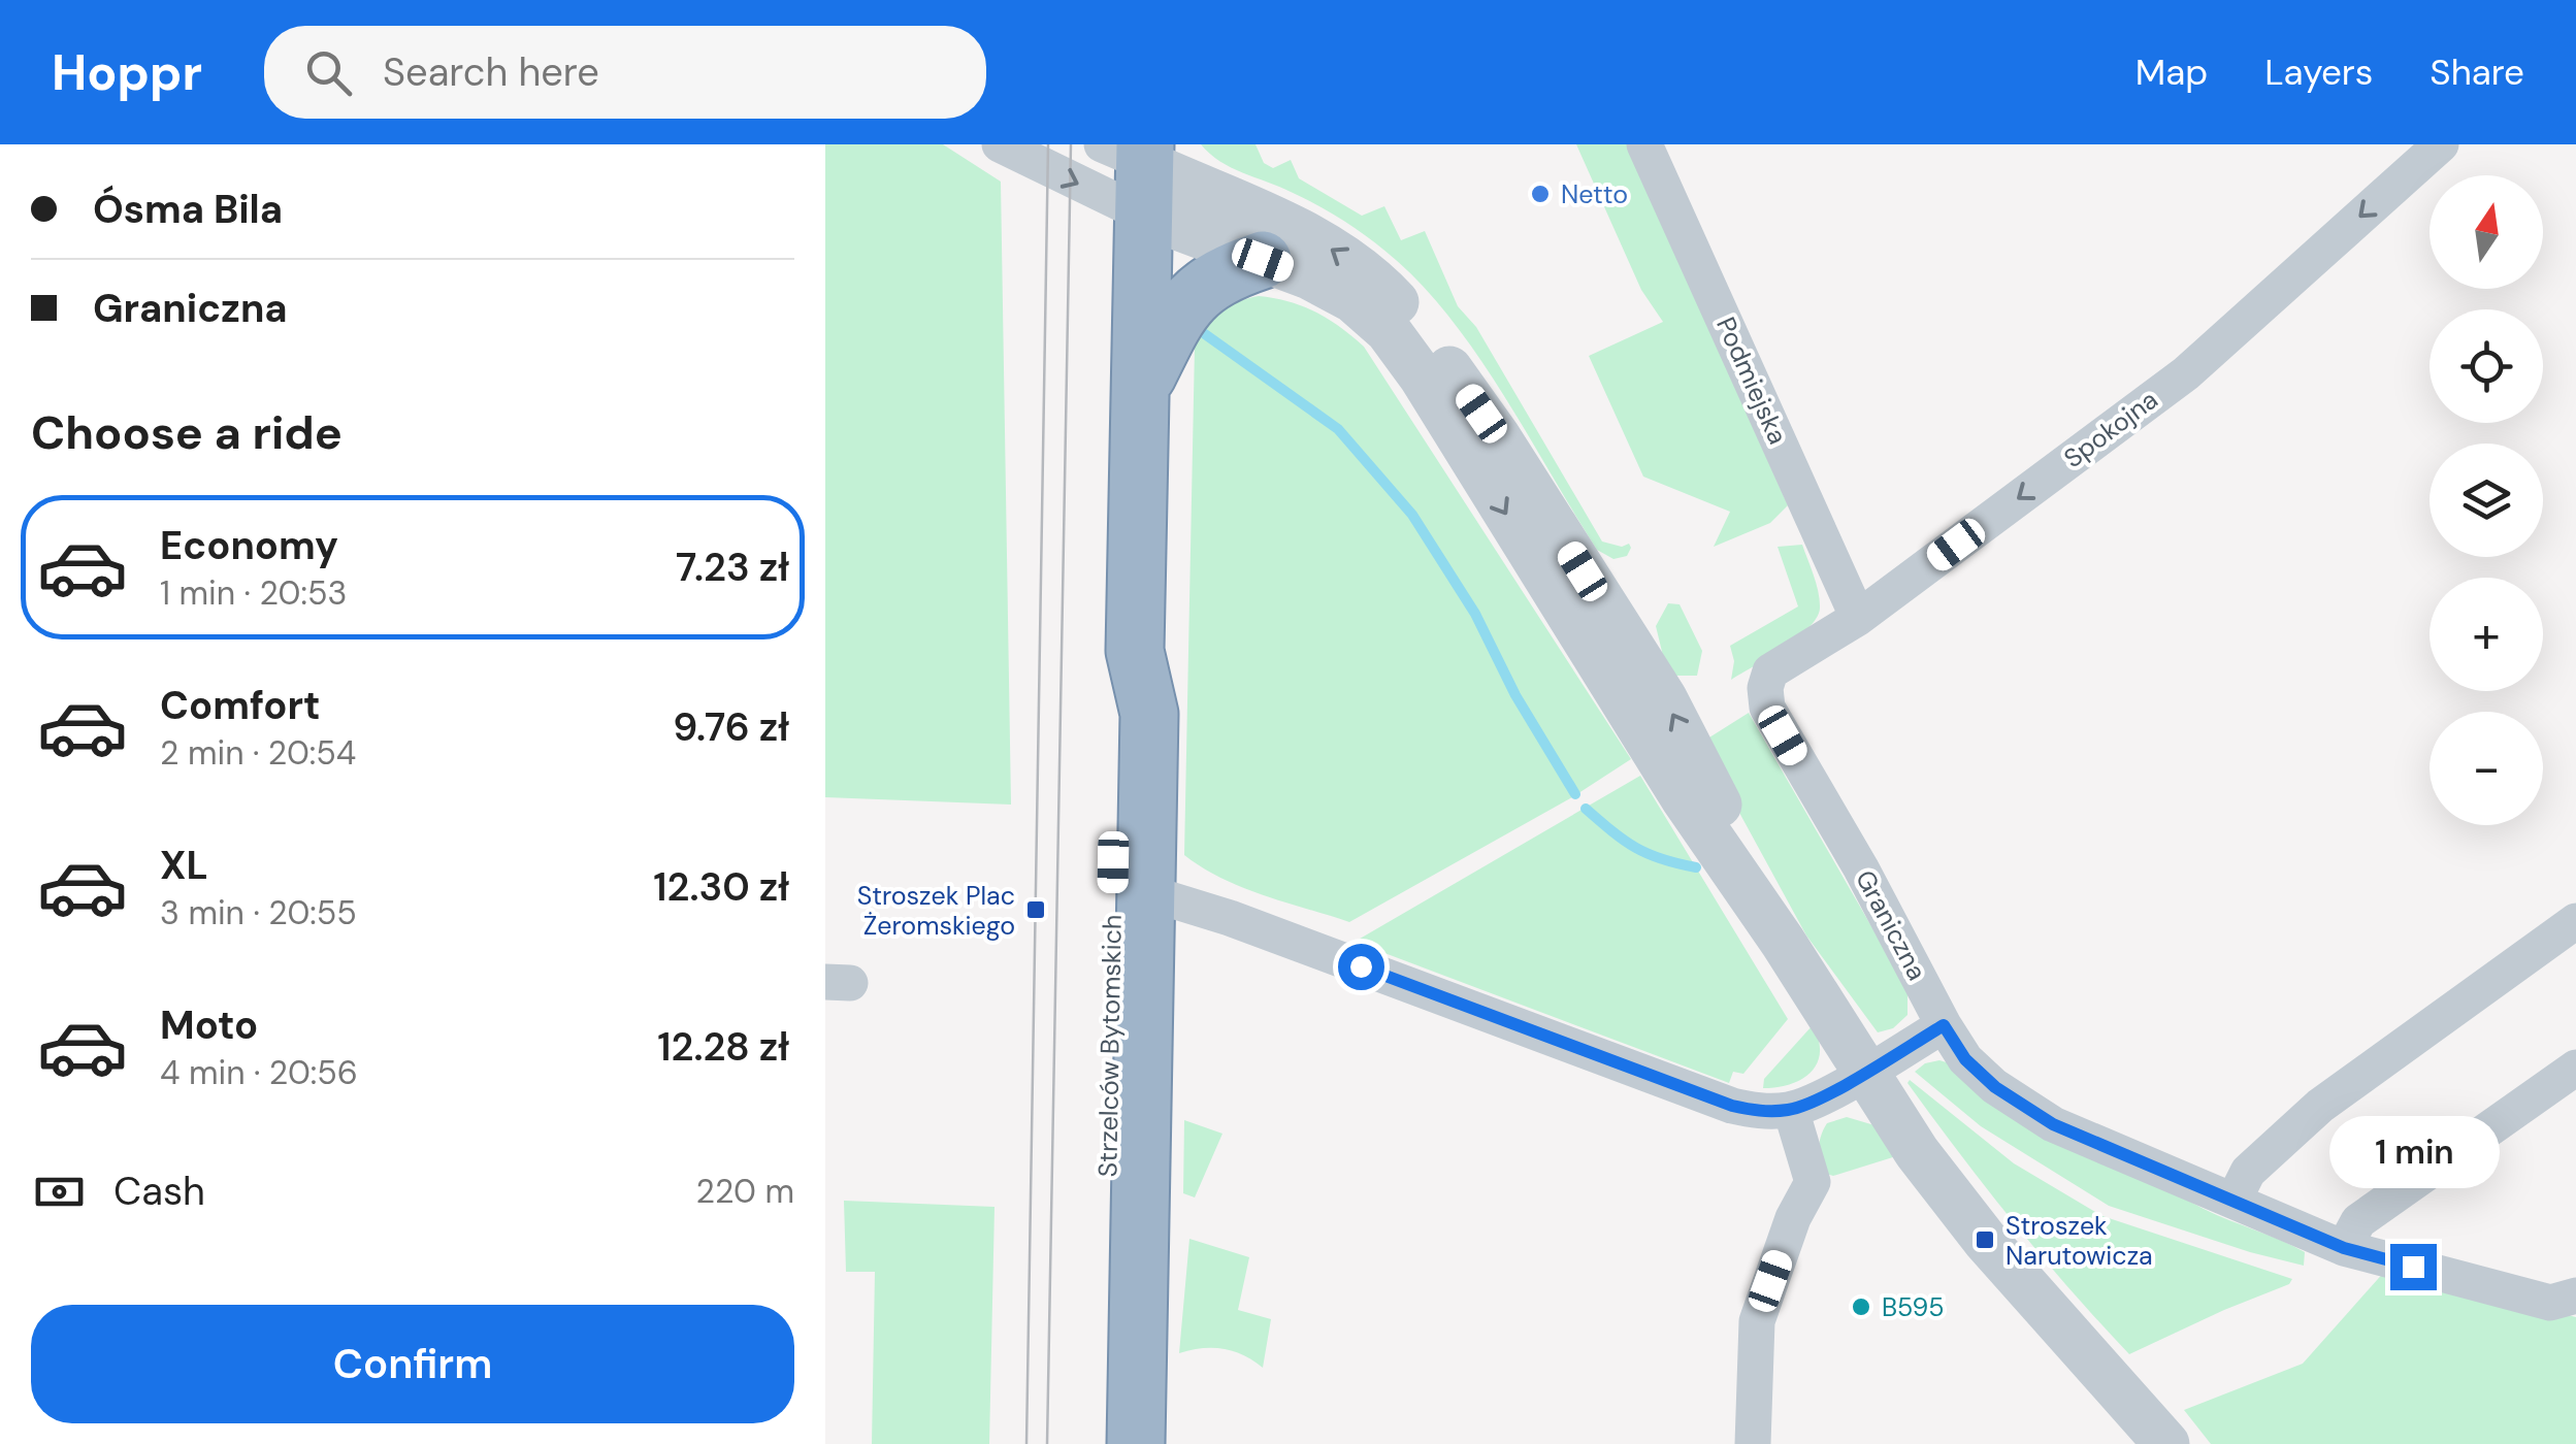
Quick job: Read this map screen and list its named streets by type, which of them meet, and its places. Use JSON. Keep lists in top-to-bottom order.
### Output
{
  "streets": {
    "highway": ["Strzelców Bytomskich"],
    "street": ["Podmiejska", "Spokojna", "Graniczna"]
  },
  "crossings": [
    ["Podmiejska", "Spokojna"],
    ["Spokojna", "Graniczna"]
  ],
  "one_way": ["Spokojna"],
  "places": {
    "other": ["Netto", "B595"],
    "transit": ["Stroszek Plac Żeromskiego", "Stroszek Narutowicza"]
  },
  "north": "top",
  "page": {
    "header": "Hoppr",
    "search": "Search here",
    "nav": ["Map", "Layers", "Share"],
    "banner": ["Ósma Bila", "Graniczna"],
    "map_buttons": ["+", "−"],
    "heading": "Choose a ride",
    "list": [
      {
        "name": "Economy",
        "note": "1 min · 20:53",
        "value": "7.23 zł"
      },
      {
        "name": "Comfort",
        "note": "2 min · 20:54",
        "value": "9.76 zł"
      },
      {
        "name": "XL",
        "note": "3 min · 20:55",
        "value": "12.30 zł"
      },
      {
        "name": "Moto",
        "note": "4 min · 20:56",
        "value": "12.28 zł"
      }
    ],
    "bubble": "1 min",
    "pay": ["Cash", "220 m"],
    "buttons": "Confirm"
  }
}
